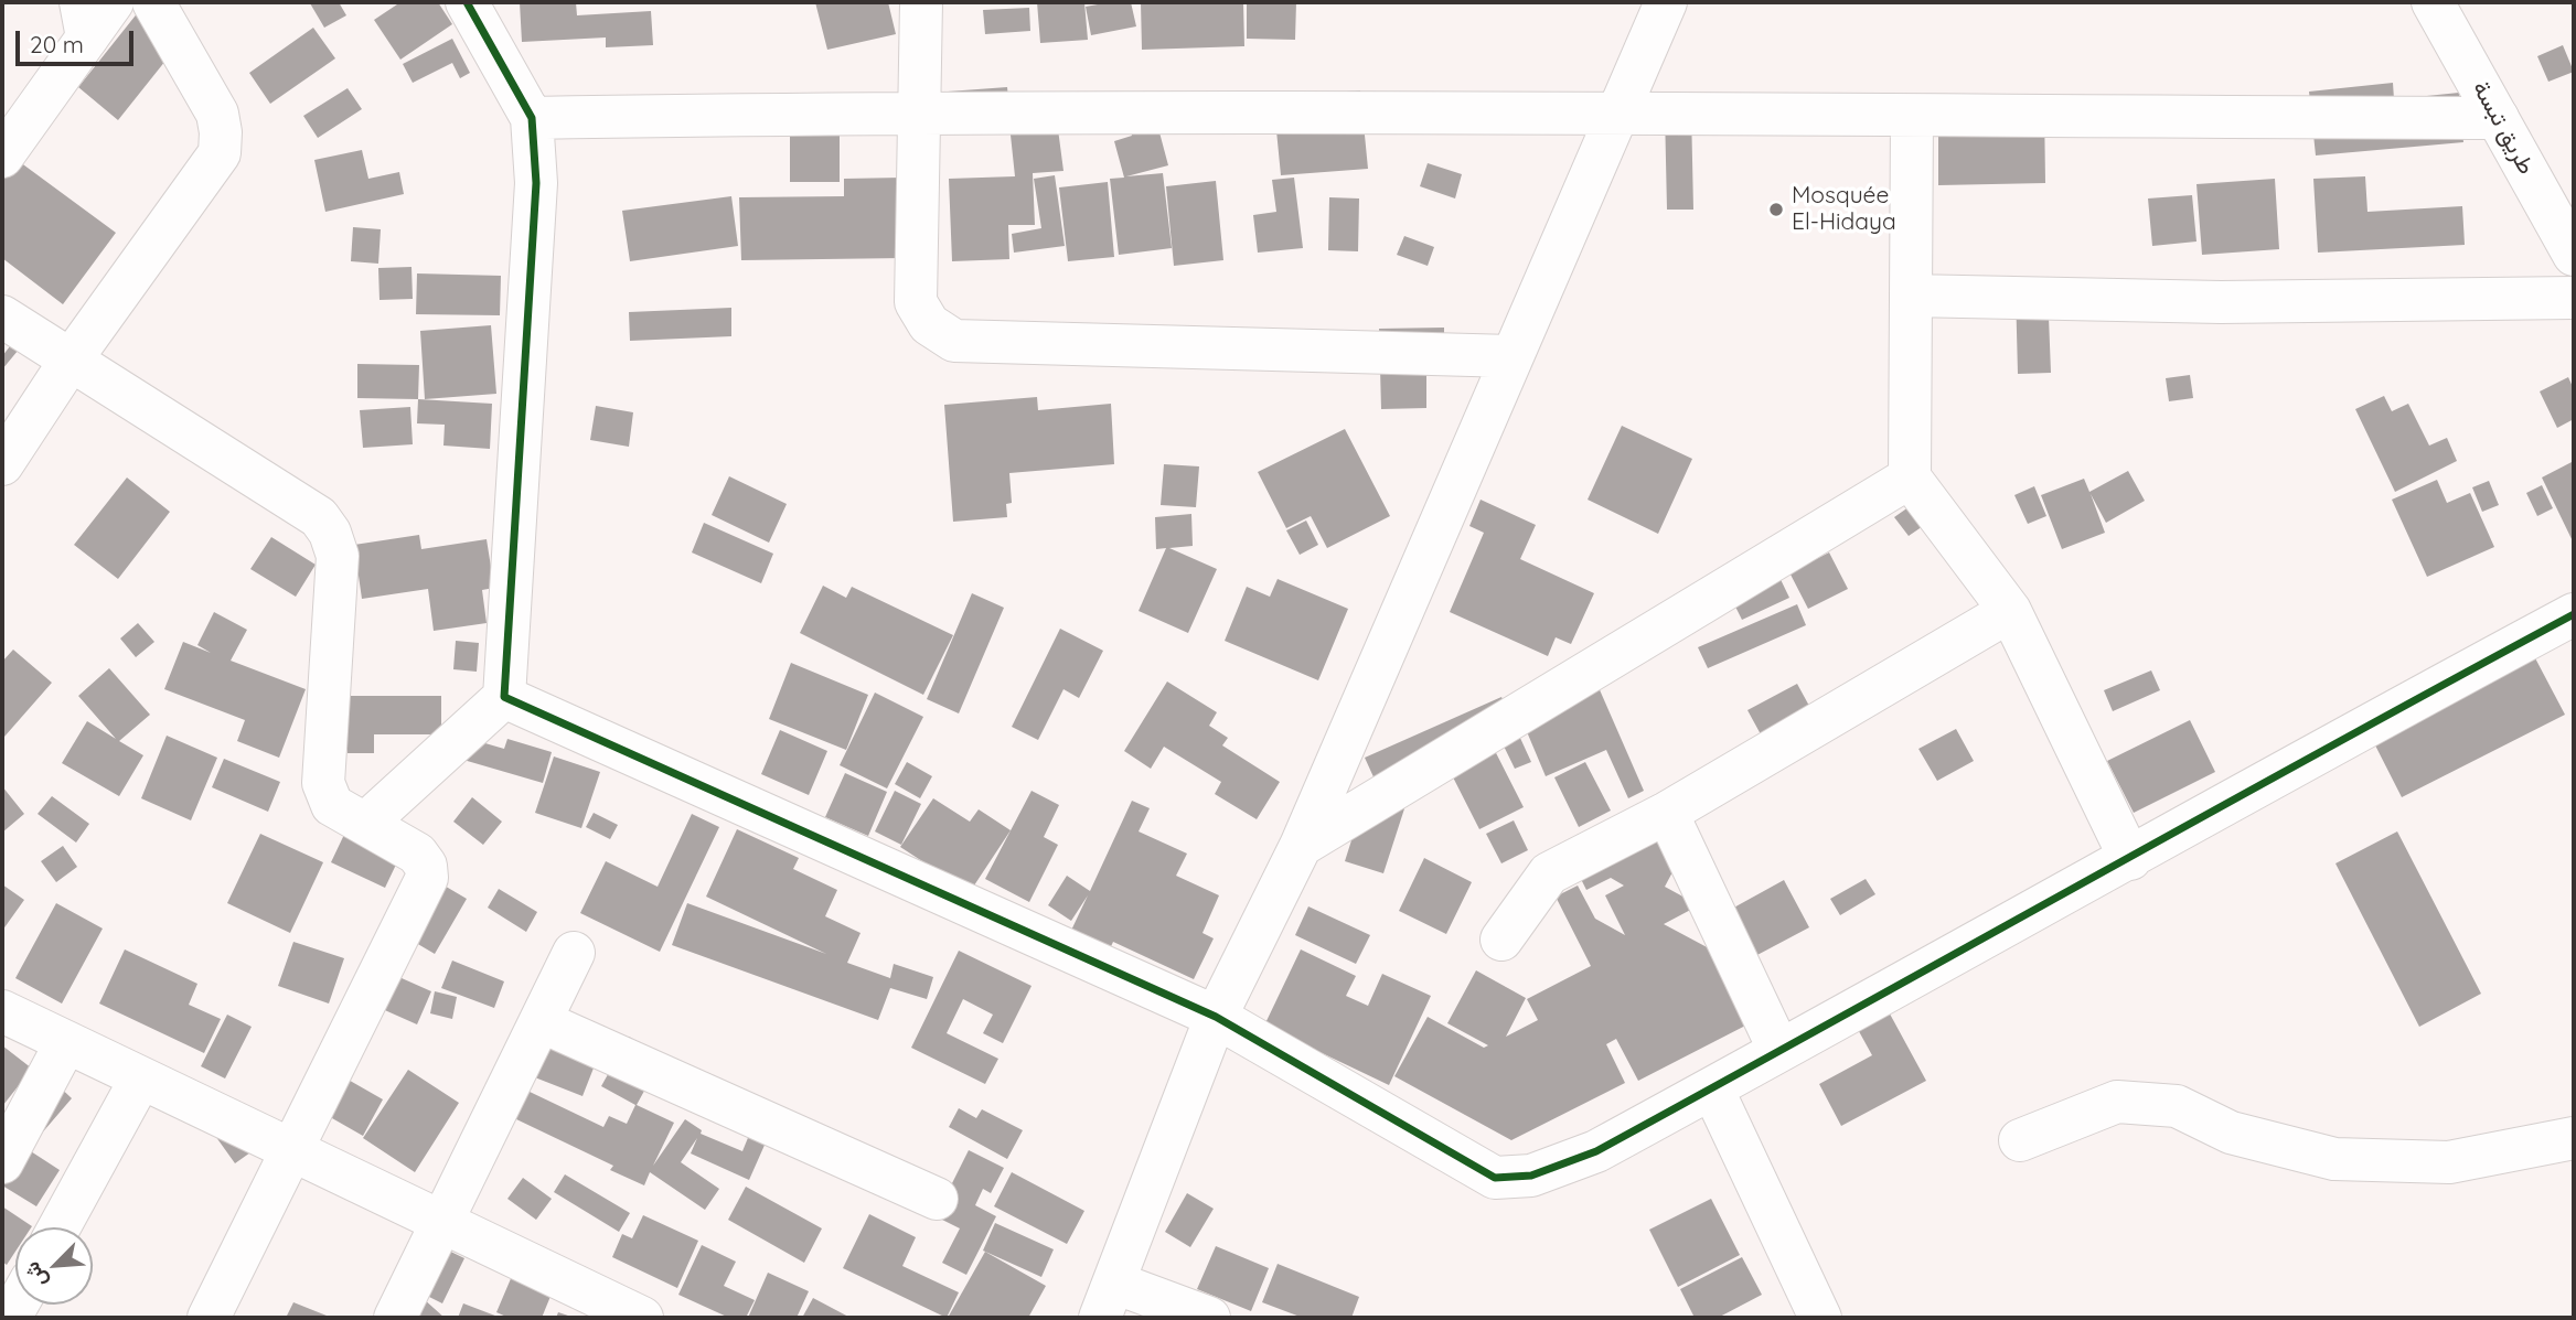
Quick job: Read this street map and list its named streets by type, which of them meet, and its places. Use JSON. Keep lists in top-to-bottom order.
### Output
{
  "streets": {
    "street": ["طريق تبسة"]
  },
  "places": ["Mosquée El-Hidaya"],
  "scale_bar": "20 m",
  "north": "bottom left"
}
